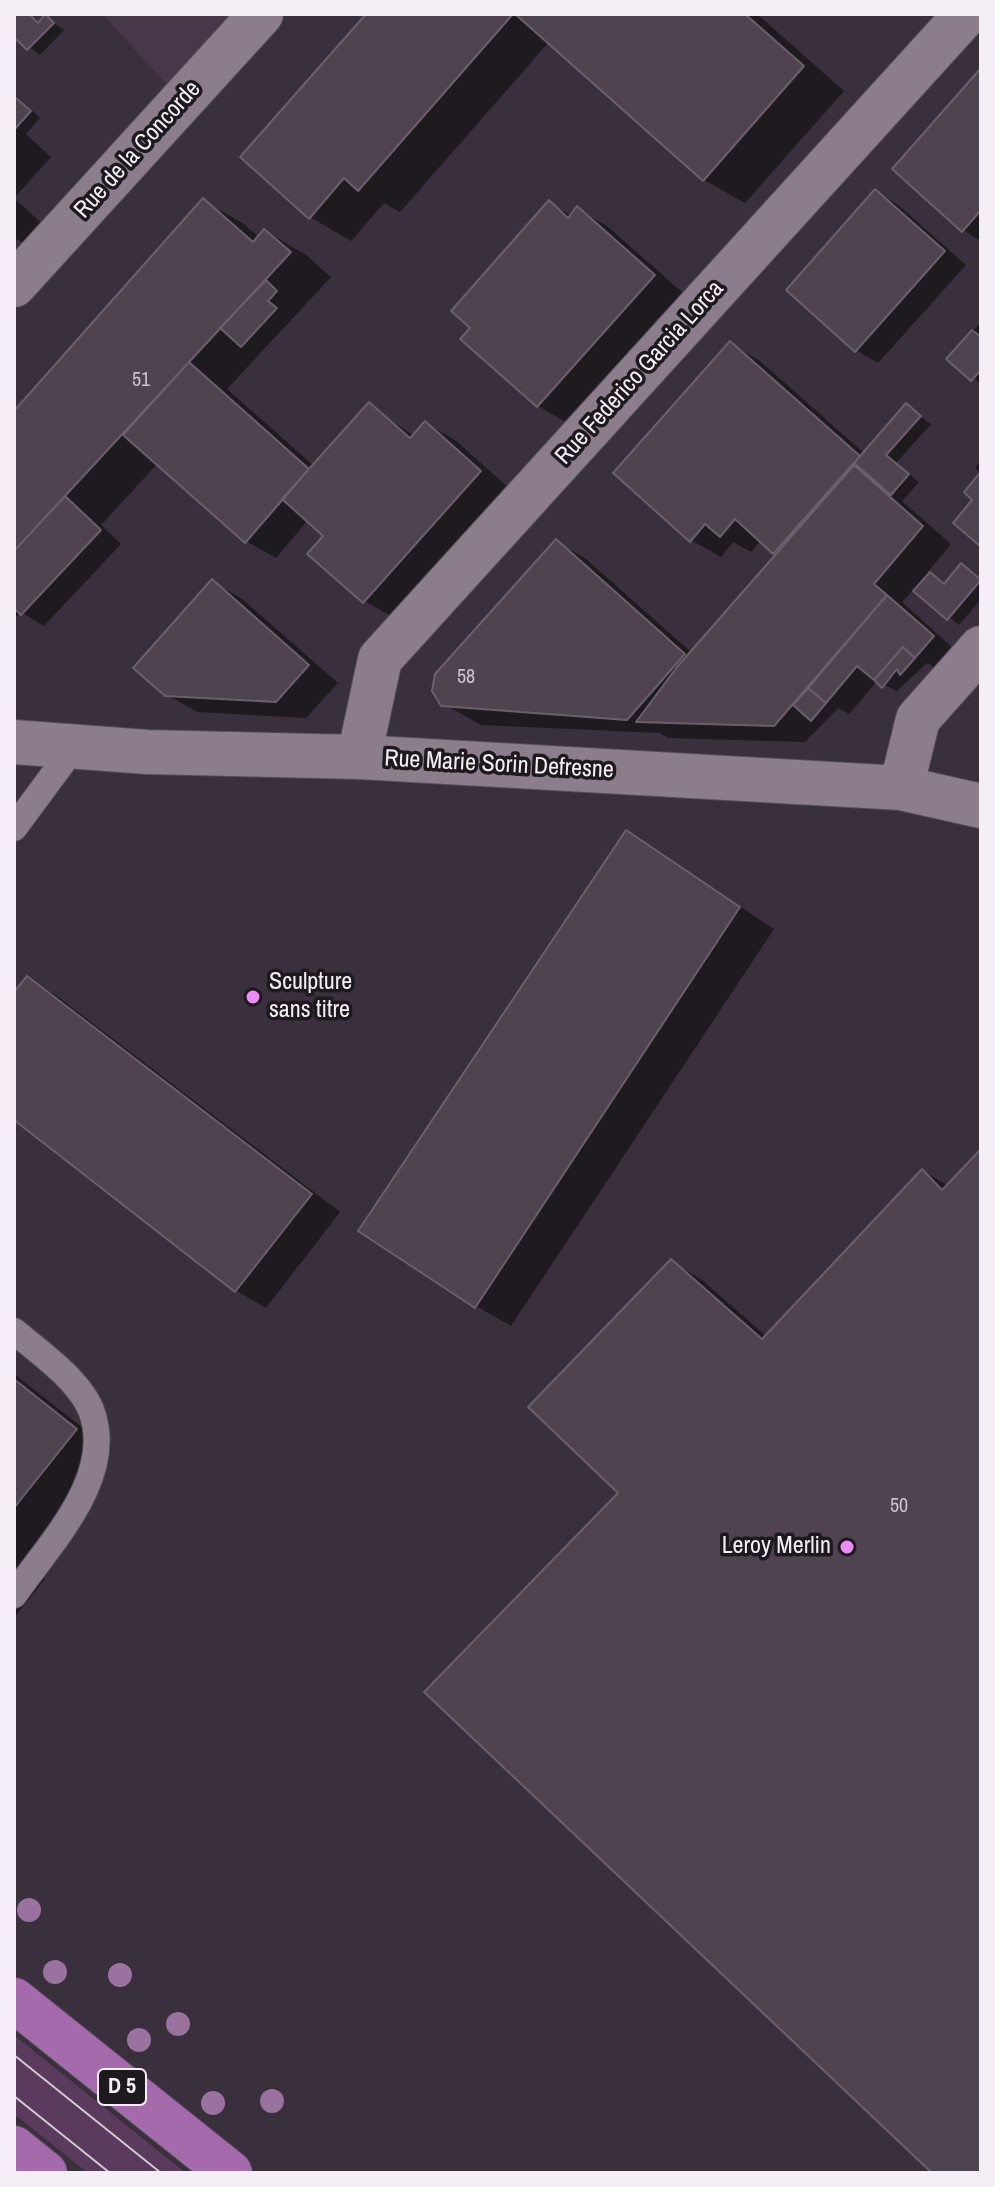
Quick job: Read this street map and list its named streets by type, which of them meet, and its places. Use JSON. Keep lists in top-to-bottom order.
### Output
{
  "streets": {
    "main road": ["D 5"],
    "street": ["Rue de la Concorde", "Rue Federico Garcia Lorca", "Rue Marie Sorin Defresne"]
  },
  "crossings": [
    ["Rue Federico Garcia Lorca", "Rue Marie Sorin Defresne"]
  ],
  "places": ["Sculpture sans titre", "Leroy Merlin"],
  "house_numbers": ["51", "58", "50"]
}
